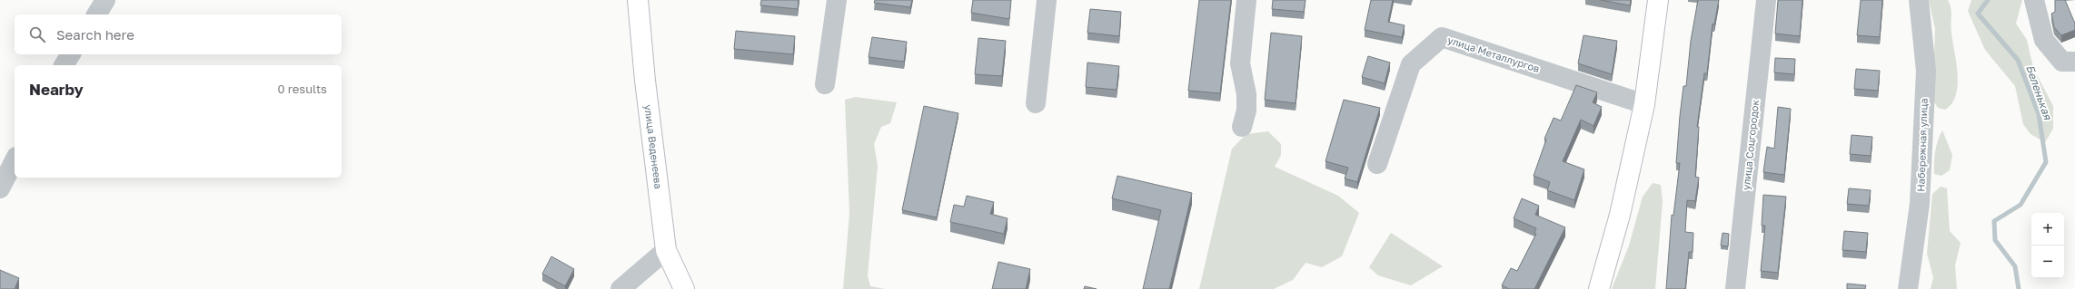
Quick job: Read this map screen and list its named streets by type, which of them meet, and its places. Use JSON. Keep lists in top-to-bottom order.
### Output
{
  "streets": {
    "main road": ["улица Веденеева"],
    "street": ["улица Металлургов", "улица Соцгородок", "Набережная улица"]
  },
  "water": ["Беленькая"],
  "page": {
    "search": "Search here",
    "heading": ["Nearby", "0 results"],
    "map_buttons": ["+", "−"]
  }
}
